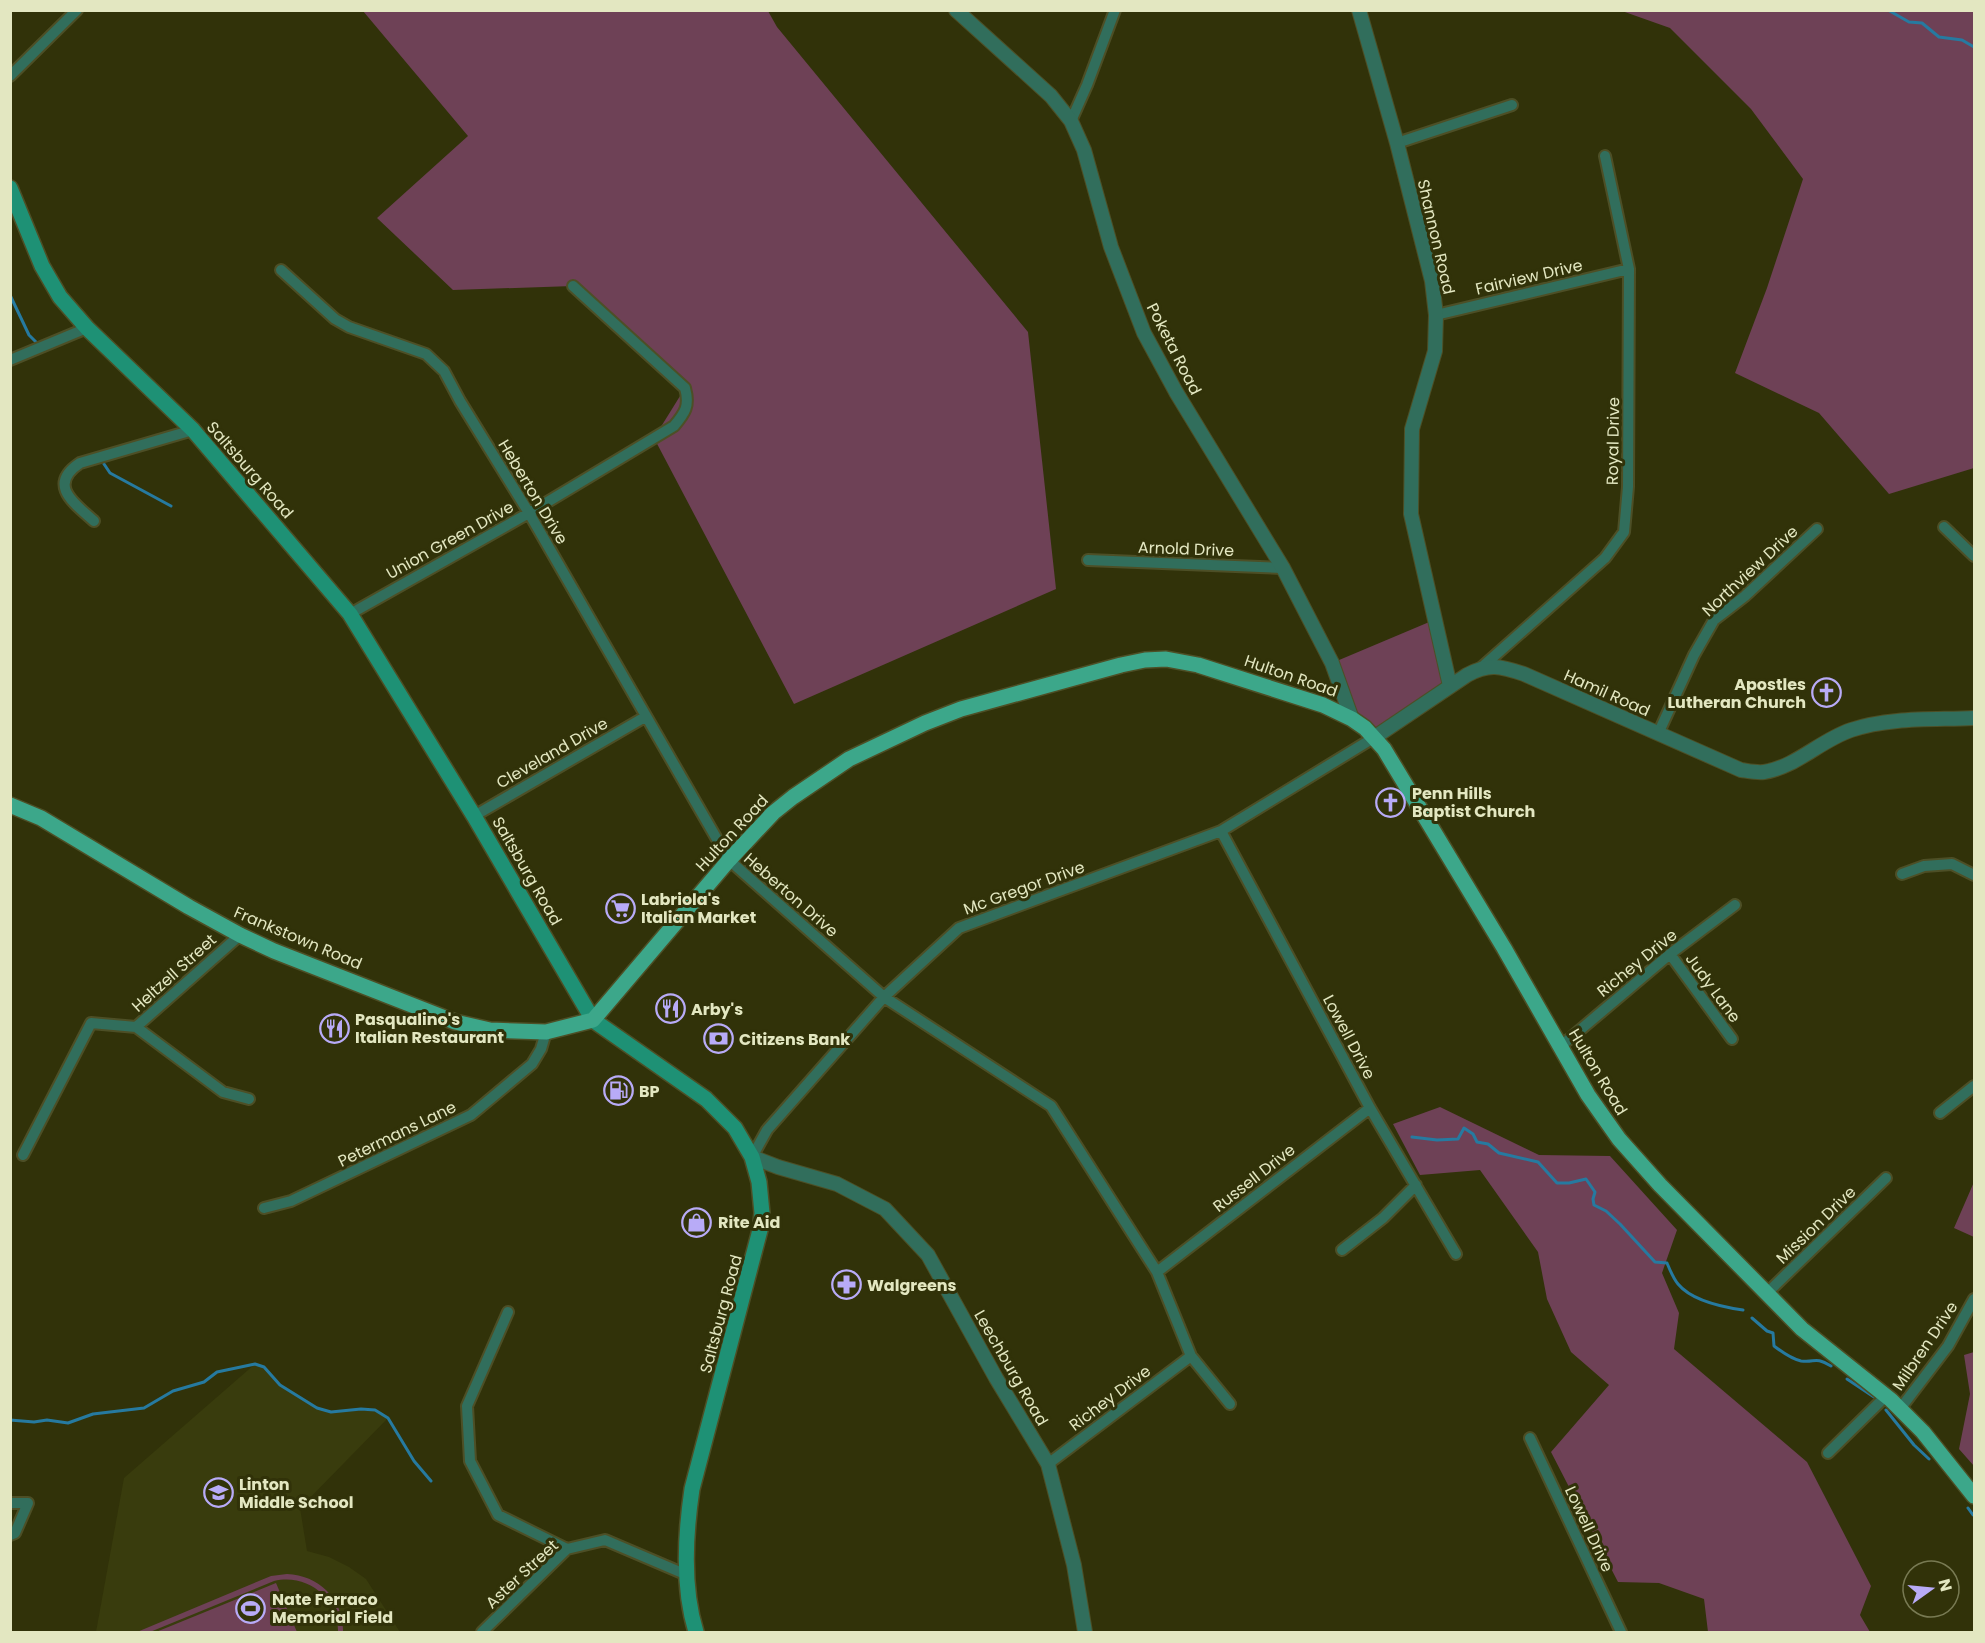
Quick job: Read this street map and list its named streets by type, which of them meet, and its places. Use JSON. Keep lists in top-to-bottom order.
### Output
{
  "streets": {
    "main road": ["Saltsburg Road", "Hulton Road", "Frankstown Road"],
    "street": [
      "Shannon Road",
      "Fairview Drive",
      "Poketa Road",
      "Royal Drive",
      "Heberton Drive",
      "Union Green Drive",
      "Arnold Drive",
      "Northview Drive",
      "Hamil Road",
      "Cleveland Drive",
      "Mc Gregor Drive",
      "Richey Drive",
      "Heltzell Street",
      "Judy Lane",
      "Lowell Drive",
      "Petermans Lane",
      "Russell Drive",
      "Mission Drive",
      "Milbren Drive",
      "Leechburg Road",
      "Aster Street"
    ]
  },
  "crossings": [
    ["Shannon Road", "Fairview Drive"],
    ["Fairview Drive", "Royal Drive"],
    ["Poketa Road", "Arnold Drive"],
    ["Poketa Road", "Hulton Road"],
    ["Royal Drive", "Hamil Road"],
    ["Saltsburg Road", "Union Green Drive"],
    ["Saltsburg Road", "Hulton Road"],
    ["Saltsburg Road", "Cleveland Drive"],
    ["Saltsburg Road", "Mc Gregor Drive"],
    ["Saltsburg Road", "Frankstown Road"],
    ["Saltsburg Road", "Leechburg Road"],
    ["Saltsburg Road", "Aster Street"],
    ["Heberton Drive", "Union Green Drive"],
    ["Heberton Drive", "Hulton Road"],
    ["Heberton Drive", "Cleveland Drive"],
    ["Heberton Drive", "Mc Gregor Drive"],
    ["Heberton Drive", "Richey Drive"],
    ["Heberton Drive", "Russell Drive"],
    ["Northview Drive", "Hamil Road"],
    ["Hulton Road", "Mc Gregor Drive"],
    ["Hulton Road", "Frankstown Road"],
    ["Hulton Road", "Richey Drive"],
    ["Hulton Road", "Mission Drive"],
    ["Hulton Road", "Milbren Drive"],
    ["Mc Gregor Drive", "Lowell Drive"],
    ["Mc Gregor Drive", "Leechburg Road"],
    ["Frankstown Road", "Heltzell Street"],
    ["Frankstown Road", "Petermans Lane"],
    ["Richey Drive", "Judy Lane"],
    ["Richey Drive", "Leechburg Road"],
    ["Lowell Drive", "Russell Drive"]
  ],
  "places": {
    "church": ["Apostles Lutheran Church", "Penn Hills Baptist Church"],
    "supermarket": ["Labriola's Italian Market"],
    "restaurant": ["Arby's", "Pasqualino's Italian Restaurant"],
    "bank": ["Citizens Bank"],
    "fuel station": ["BP"],
    "shop": ["Rite Aid"],
    "pharmacy": ["Walgreens"],
    "school or university": ["Linton Middle School"],
    "sports": ["Nate Ferraco Memorial Field"]
  },
  "north": "right"
}
